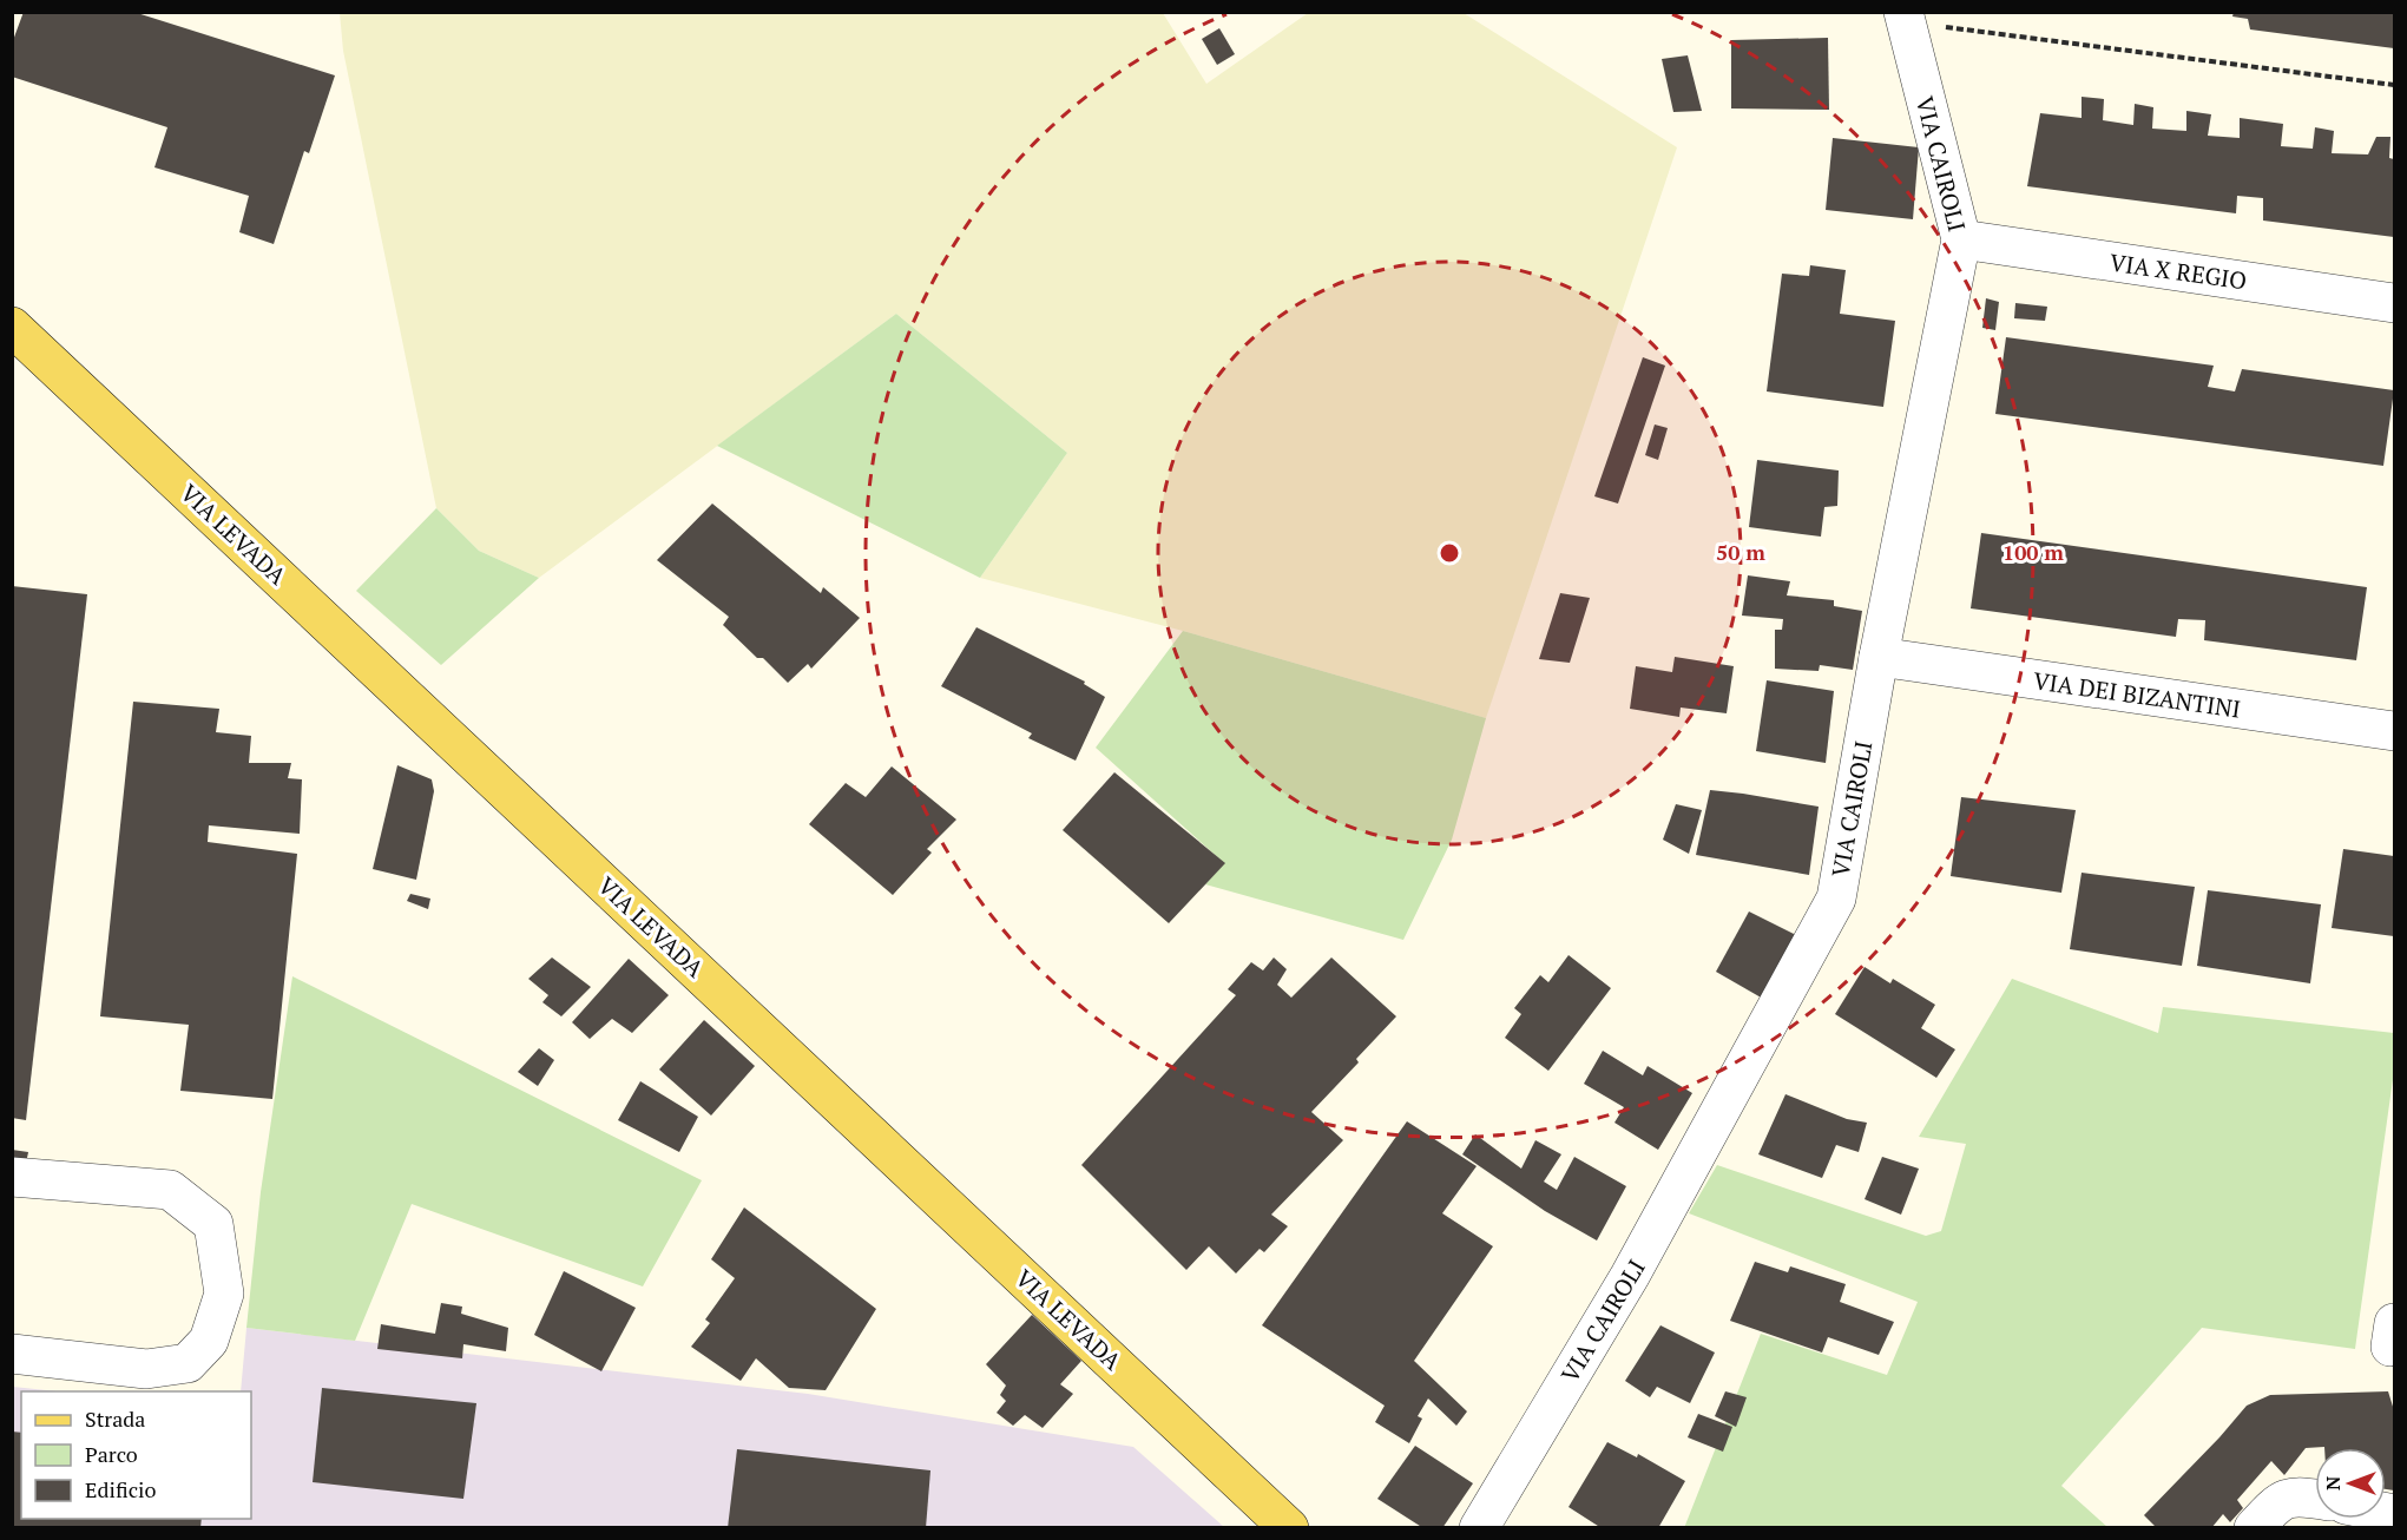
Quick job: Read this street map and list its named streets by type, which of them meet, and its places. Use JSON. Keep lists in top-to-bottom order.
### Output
{
  "streets": {
    "main road": ["VIA LEVADA"],
    "street": ["VIA CAIROLI", "VIA X REGIO", "VIA DEI BIZANTINI"]
  },
  "crossings": [
    ["VIA CAIROLI", "VIA X REGIO"],
    ["VIA CAIROLI", "VIA DEI BIZANTINI"]
  ],
  "legend": ["Strada", "Parco", "Edificio"],
  "north": "left",
  "rings": ["50 m", "100 m"]
}
